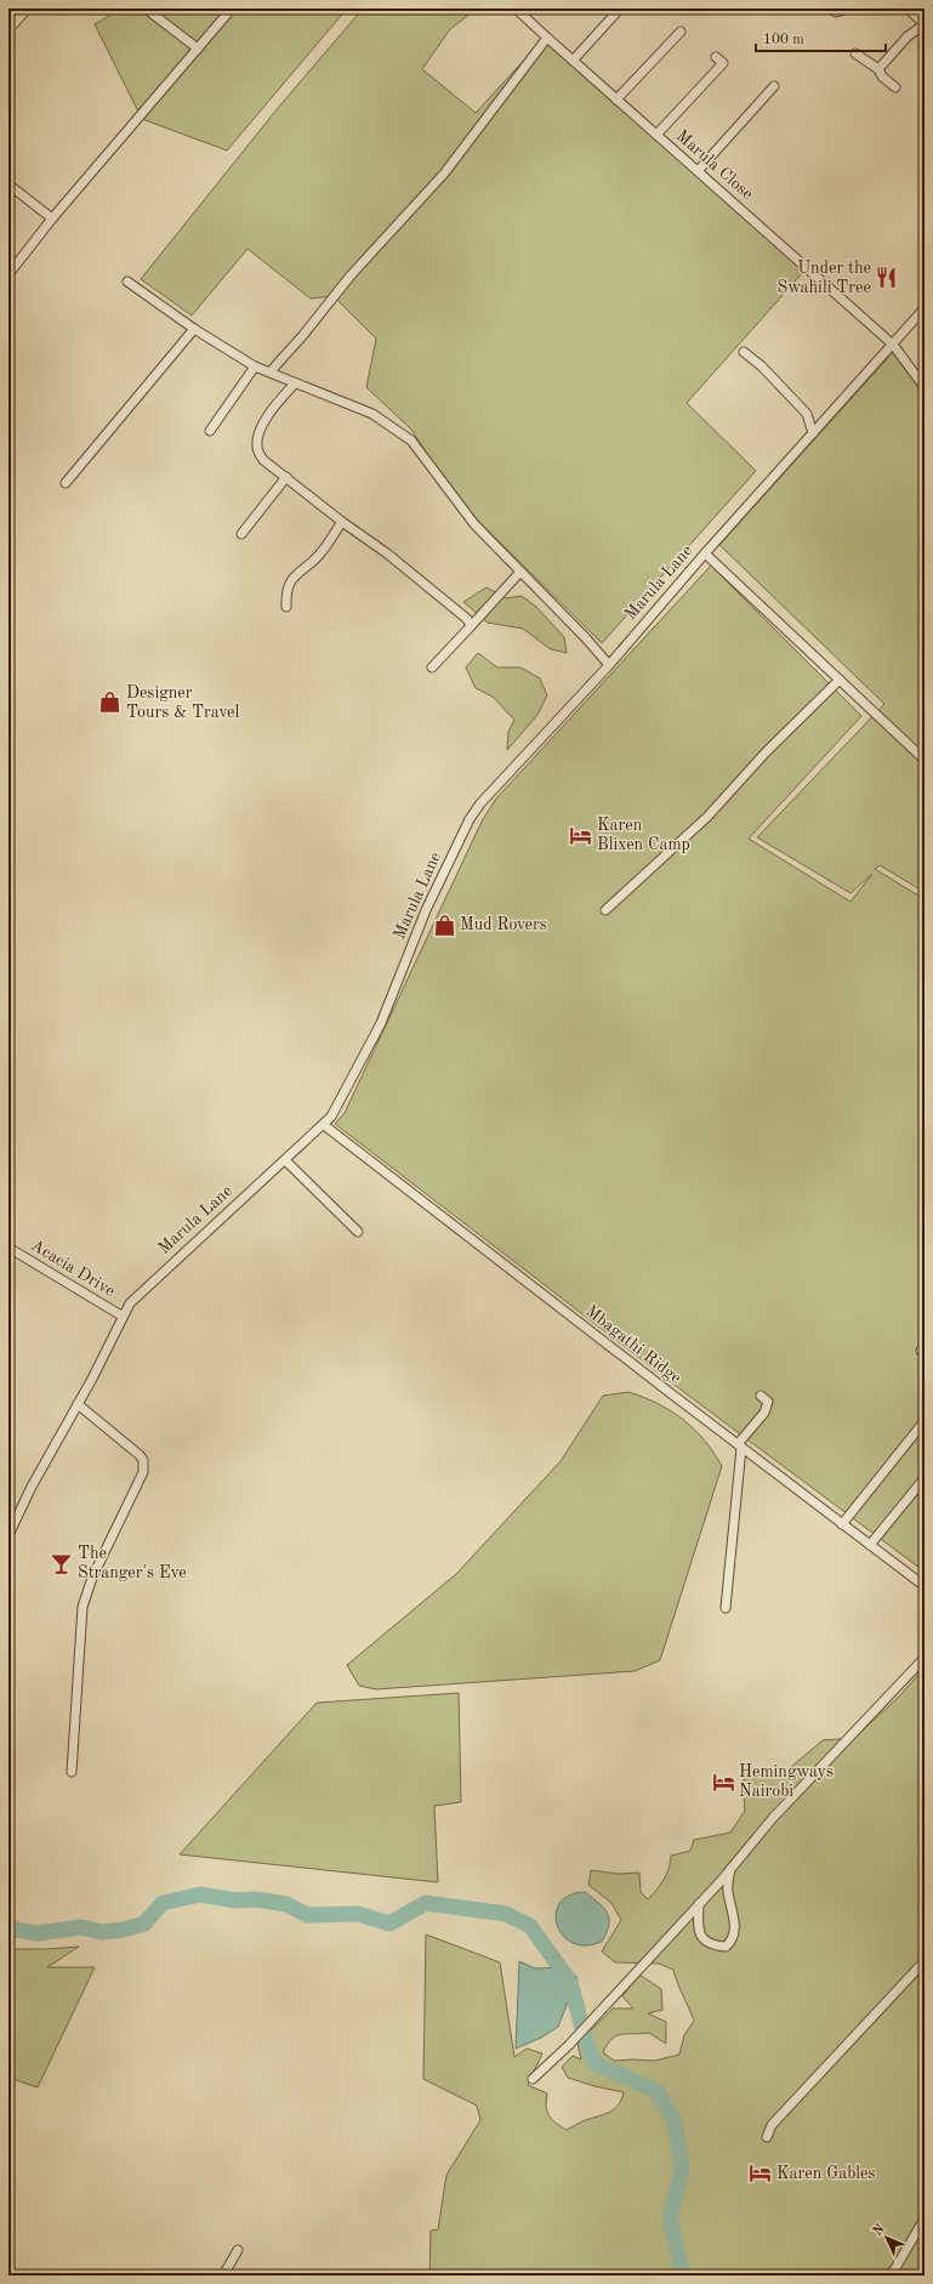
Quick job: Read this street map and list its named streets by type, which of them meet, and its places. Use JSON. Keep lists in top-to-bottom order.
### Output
{
  "streets": {
    "street": [
      "Marula Close",
      "Marula Lane",
      "Acacia Drive",
      "Mbagathi Ridge"
    ]
  },
  "crossings": [
    ["Marula Close", "Marula Lane"],
    ["Marula Lane", "Acacia Drive"],
    ["Marula Lane", "Mbagathi Ridge"]
  ],
  "places": {
    "restaurant": ["Under the Swahili Tree"],
    "shop": ["Designer Tours & Travel", "Mud Rovers"],
    "hotel": ["Karen Blixen Camp", "Hemingways Nairobi", "Karen Gables"],
    "bar": ["The Stranger's Eve"]
  },
  "scale_bar": "100 m",
  "north": "top left"
}
